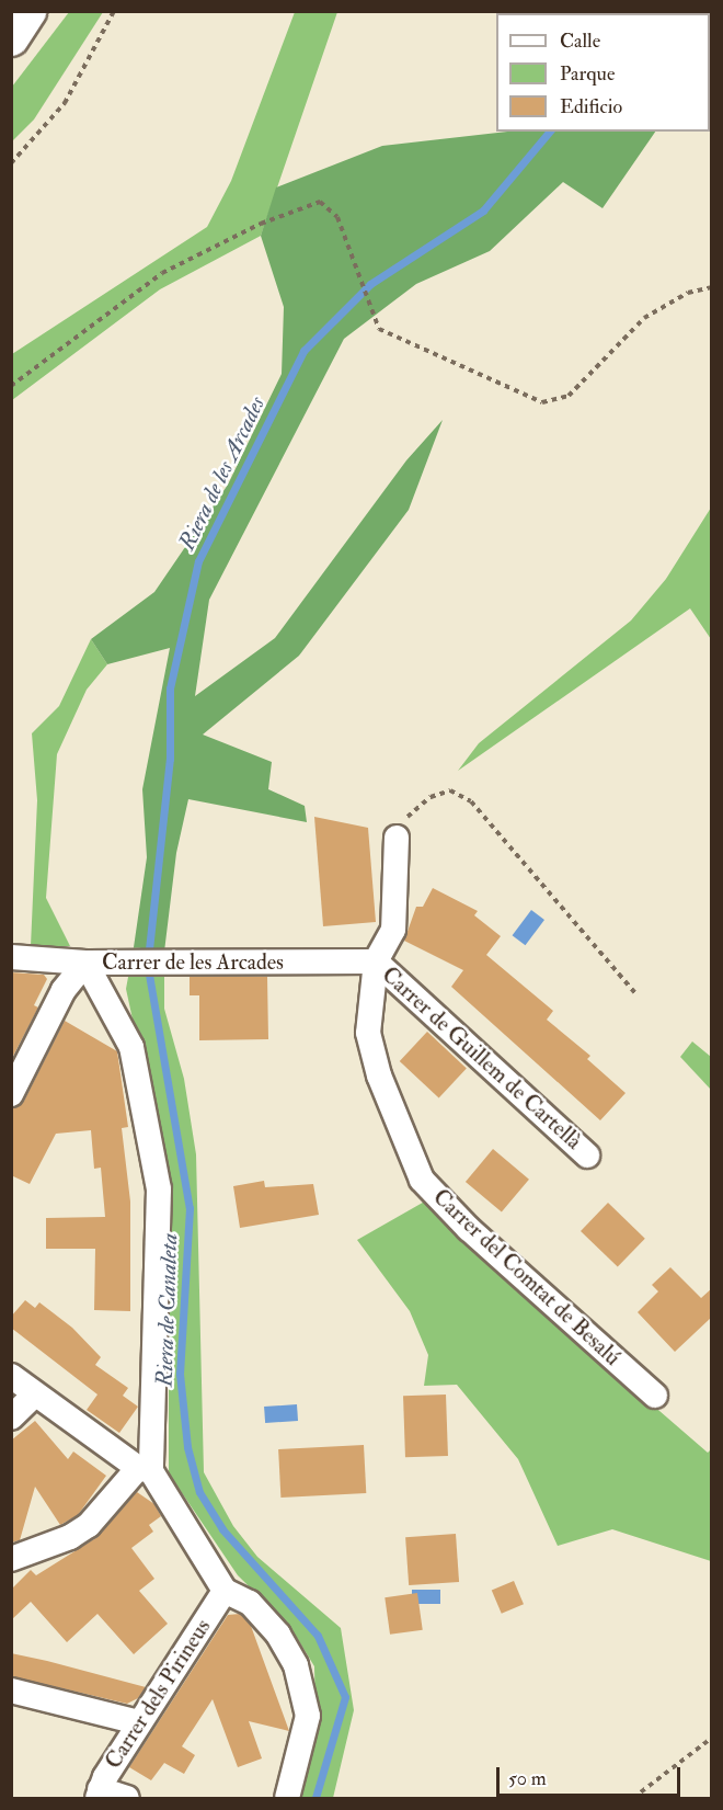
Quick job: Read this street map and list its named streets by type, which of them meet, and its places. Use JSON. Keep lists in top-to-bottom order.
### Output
{
  "streets": {
    "street": [
      "Carrer de les Arcades",
      "Carrer de Guillem de Cartellà",
      "Carrer del Comtat de Besalú",
      "Carrer dels Pirineus"
    ]
  },
  "crossings": [
    ["Carrer de les Arcades", "Carrer de Guillem de Cartellà"],
    ["Carrer de les Arcades", "Carrer del Comtat de Besalú"],
    ["Carrer de Guillem de Cartellà", "Carrer del Comtat de Besalú"]
  ],
  "water": ["Riera de les Arcades", "Riera de Canaleta"],
  "legend": ["Calle", "Parque", "Edificio"],
  "scale_bar": "50 m"
}
